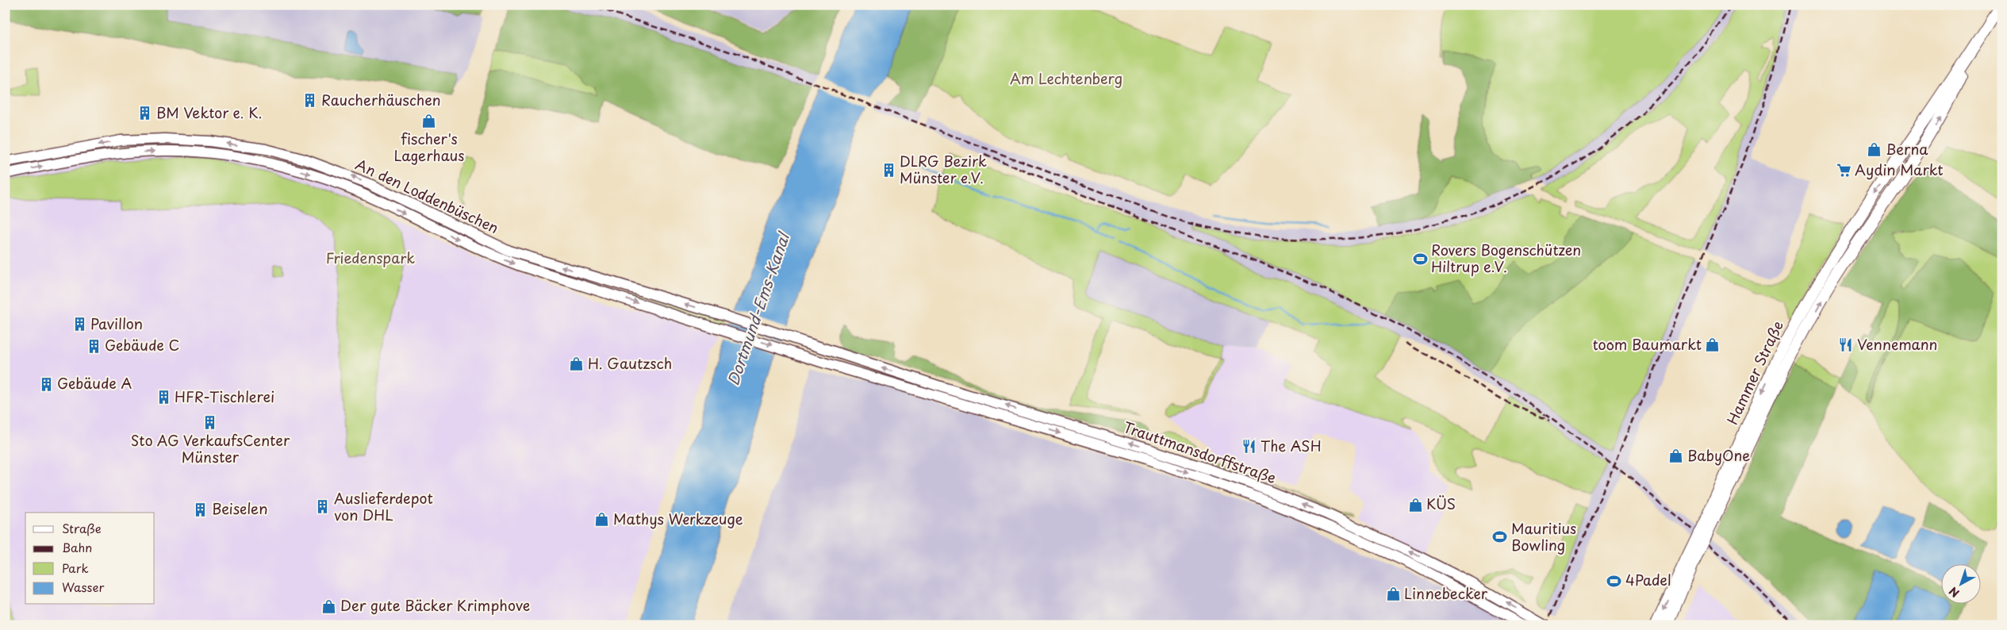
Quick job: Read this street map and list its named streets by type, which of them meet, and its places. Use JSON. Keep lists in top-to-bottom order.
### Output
{
  "streets": {
    "main road": ["An den Loddenbüschen", "Hammer Straße", "Trauttmansdorffstraße"]
  },
  "crossings": [
    ["An den Loddenbüschen", "Trauttmansdorffstraße"]
  ],
  "water": ["Dortmund-Ems-Kanal"],
  "parks": ["Am Lechtenberg", "Friedenspark"],
  "places": {
    "building": [
      "Raucherhäuschen",
      "BM Vektor e. K.",
      "DLRG Bezirk Münster e.V.",
      "Pavillon",
      "Gebäude C",
      "Gebäude A",
      "HFR-Tischlerei",
      "Sto AG VerkaufsCenter Münster",
      "Auslieferdepot von DHL",
      "Beiselen"
    ],
    "shop": [
      "fischer's Lagerhaus",
      "Berna",
      "toom Baumarkt",
      "H. Gautzsch",
      "BabyOne",
      "KÜS",
      "Mathys Werkzeuge",
      "Linnebecker",
      "Der gute Bäcker Krimphove"
    ],
    "supermarket": ["Aydin Markt"],
    "sports": ["Rovers Bogenschützen Hiltrup e.V.", "Mauritius Bowling", "4Padel"],
    "restaurant": ["Vennemann", "The ASH"]
  },
  "legend": [
    "Straße",
    "Bahn",
    "Park",
    "Wasser"
  ],
  "north": "bottom left"
}
